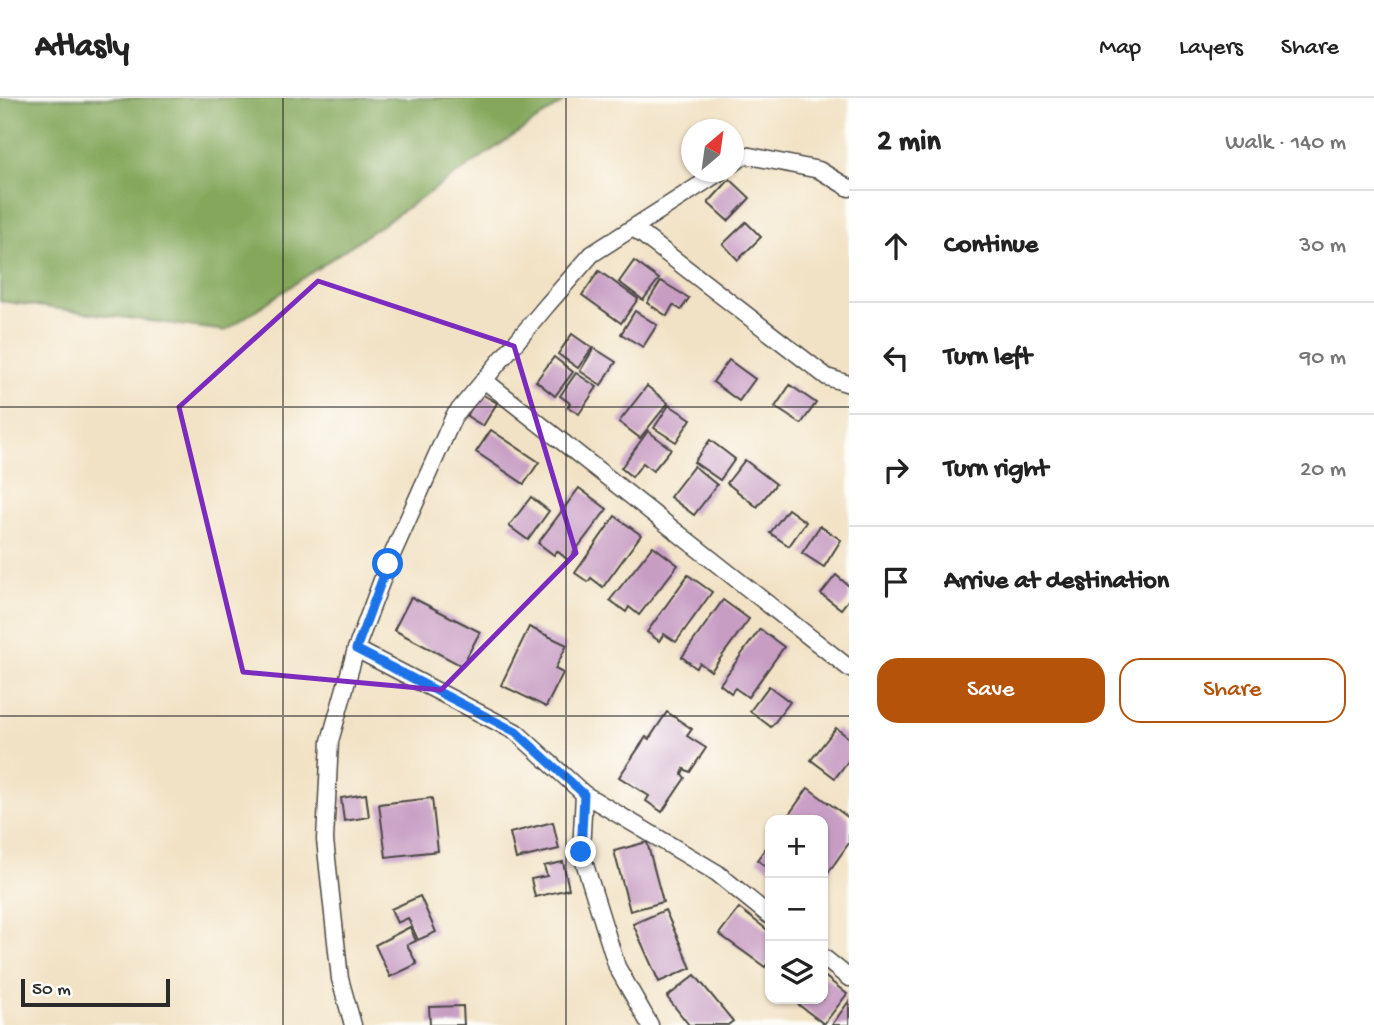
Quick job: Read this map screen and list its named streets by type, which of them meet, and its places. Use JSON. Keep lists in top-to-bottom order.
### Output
{
  "scale_bar": "50 m",
  "north": "top right",
  "page": {
    "header": "Atlasly",
    "nav": ["Map", "Layers", "Share"],
    "heading": ["2 min", "Walk · 140 m"],
    "list": [
      ["Continue", "30 m"],
      ["Turn left", "90 m"],
      ["Turn right", "20 m"],
      "Arrive at destination"
    ],
    "buttons": ["Save", "Share"],
    "map_buttons": ["+", "−"],
    "scale": "50 m"
  }
}
